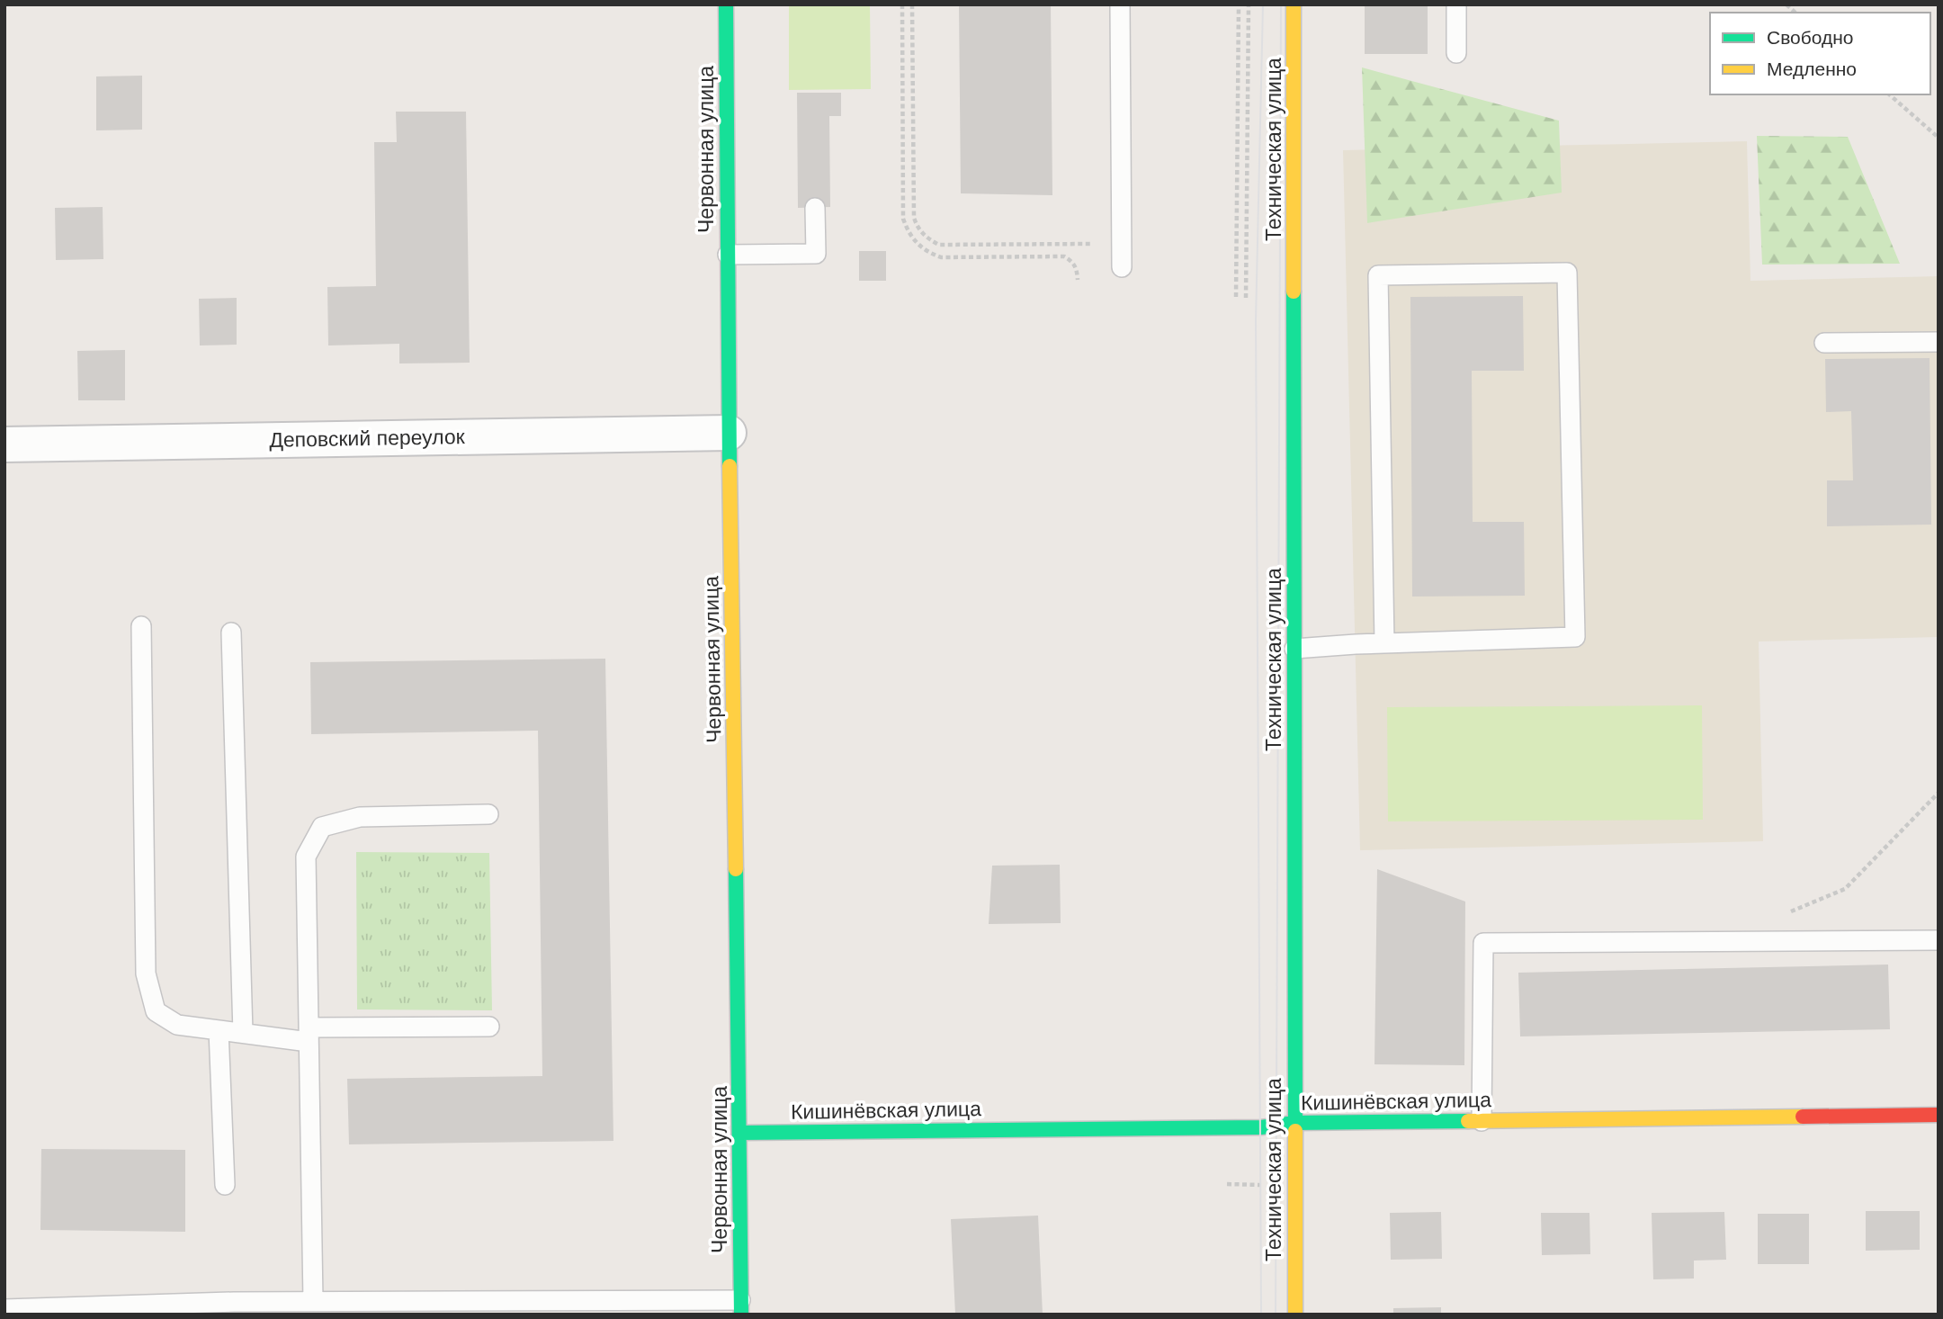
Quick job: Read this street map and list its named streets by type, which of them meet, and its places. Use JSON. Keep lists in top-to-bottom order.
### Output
{
  "streets": {
    "street": [
      "Червонная улица",
      "Техническая улица",
      "Деповский переулок",
      "Кишинёвская улица"
    ]
  },
  "crossings": [
    ["Червонная улица", "Деповский переулок"],
    ["Червонная улица", "Кишинёвская улица"],
    ["Техническая улица", "Кишинёвская улица"]
  ],
  "legend": ["Свободно", "Медленно"]
}
